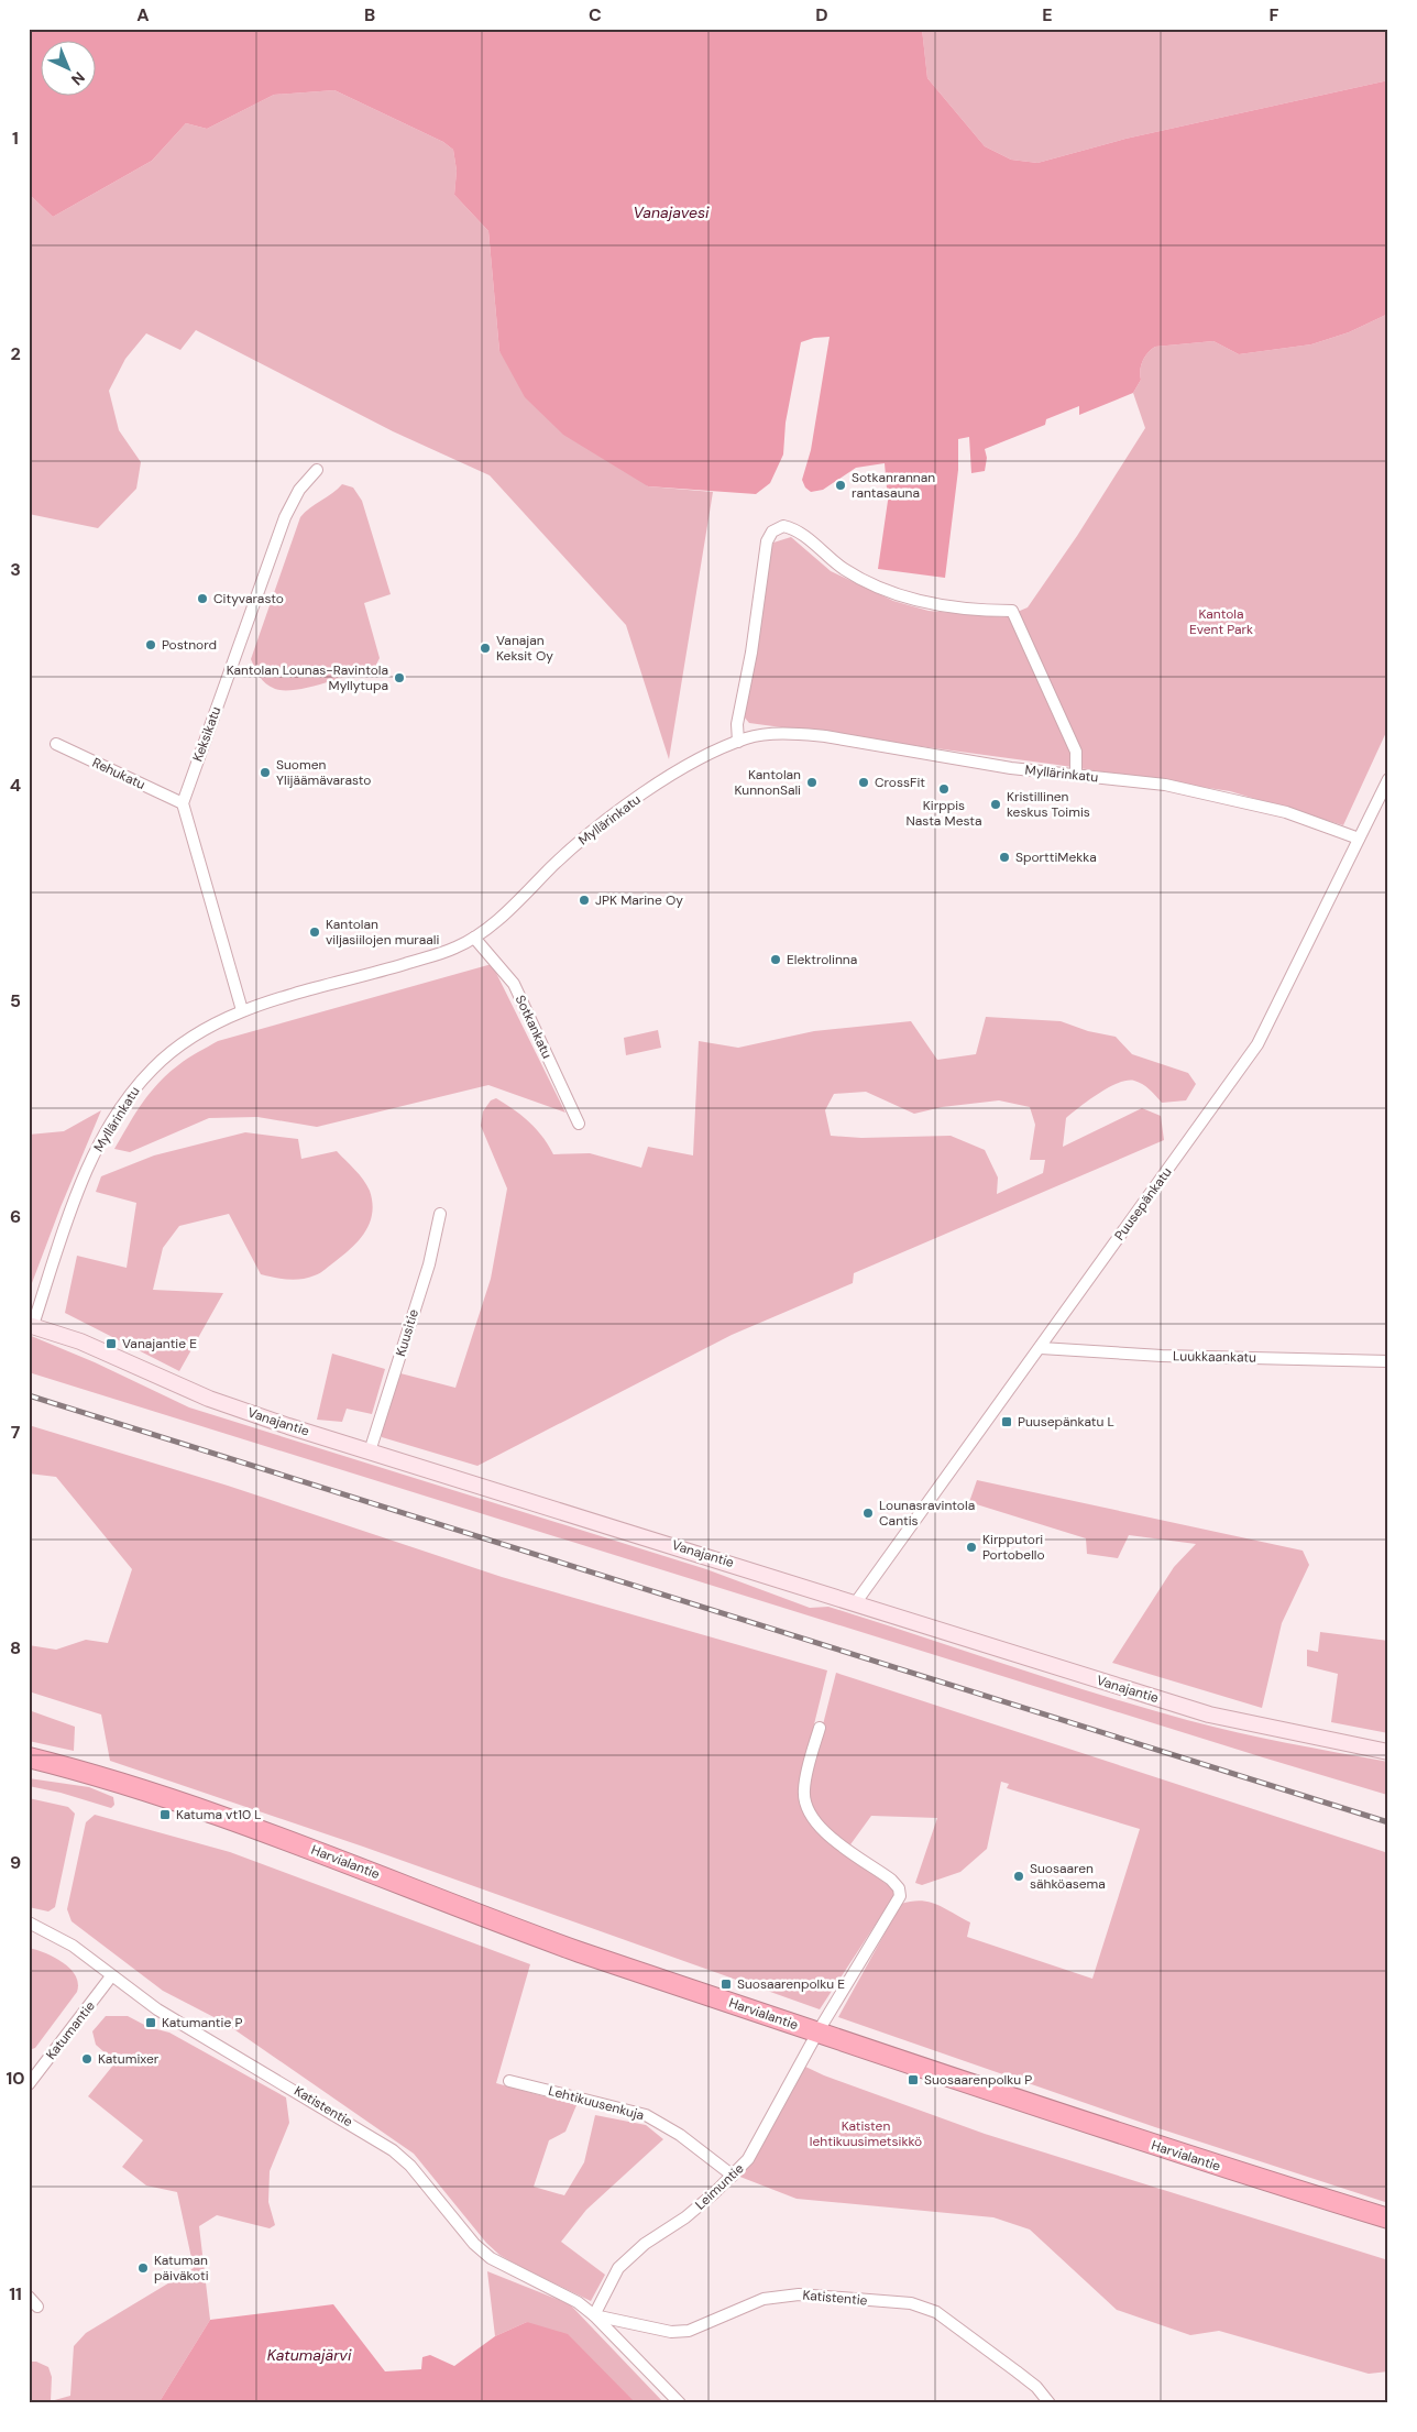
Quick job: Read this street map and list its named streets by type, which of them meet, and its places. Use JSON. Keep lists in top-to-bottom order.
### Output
{
  "streets": {
    "highway": ["Harvialantie"],
    "street": [
      "Keksikatu",
      "Rehukatu",
      "Myllärinkatu",
      "Sotkankatu",
      "Puusepänkatu",
      "Kuusitie",
      "Luukkaankatu",
      "Vanajantie",
      "Katumantie",
      "Lehtikuusenkuja",
      "Katistentie",
      "Leimuntie"
    ]
  },
  "crossings": [
    ["Keksikatu", "Rehukatu"],
    ["Myllärinkatu", "Sotkankatu"],
    ["Myllärinkatu", "Puusepänkatu"],
    ["Myllärinkatu", "Vanajantie"],
    ["Puusepänkatu", "Luukkaankatu"],
    ["Puusepänkatu", "Vanajantie"],
    ["Kuusitie", "Vanajantie"],
    ["Harvialantie", "Leimuntie"],
    ["Katumantie", "Katistentie"],
    ["Lehtikuusenkuja", "Leimuntie"],
    ["Katistentie", "Leimuntie"]
  ],
  "water": ["Vanajavesi", "Katumajärvi"],
  "parks": ["Kantola Event Park", "Katisten lehtikuusimetsikkö"],
  "places": {
    "other": [
      "Sotkanrannan rantasauna",
      "Cityvarasto",
      "Postnord",
      "Vanajan Keksit Oy",
      "Kantolan Lounas-Ravintola Myllytupa",
      "Suomen Ylijäämävarasto",
      "Kantolan KunnonSali",
      "CrossFit",
      "Kirppis Nasta Mesta",
      "Kristillinen keskus Toimis",
      "SporttiMekka",
      "JPK Marine Oy",
      "Kantolan viljasiilojen muraali",
      "Elektrolinna",
      "Lounasravintola Cantis",
      "Kirpputori Portobello",
      "Suosaaren sähköasema",
      "Katumixer",
      "Katuman päiväkoti"
    ],
    "transit": [
      "Vanajantie E",
      "Puusepänkatu L",
      "Katuma vt10 L",
      "Suosaarenpolku E",
      "Katumantie P",
      "Suosaarenpolku P"
    ]
  },
  "north": "bottom right",
  "grid": {
    "columns": [
      "A",
      "B",
      "C",
      "D",
      "E",
      "F"
    ],
    "rows": [
      "1",
      "2",
      "3",
      "4",
      "5",
      "6",
      "7",
      "8",
      "9",
      "10",
      "11"
    ]
  }
}
